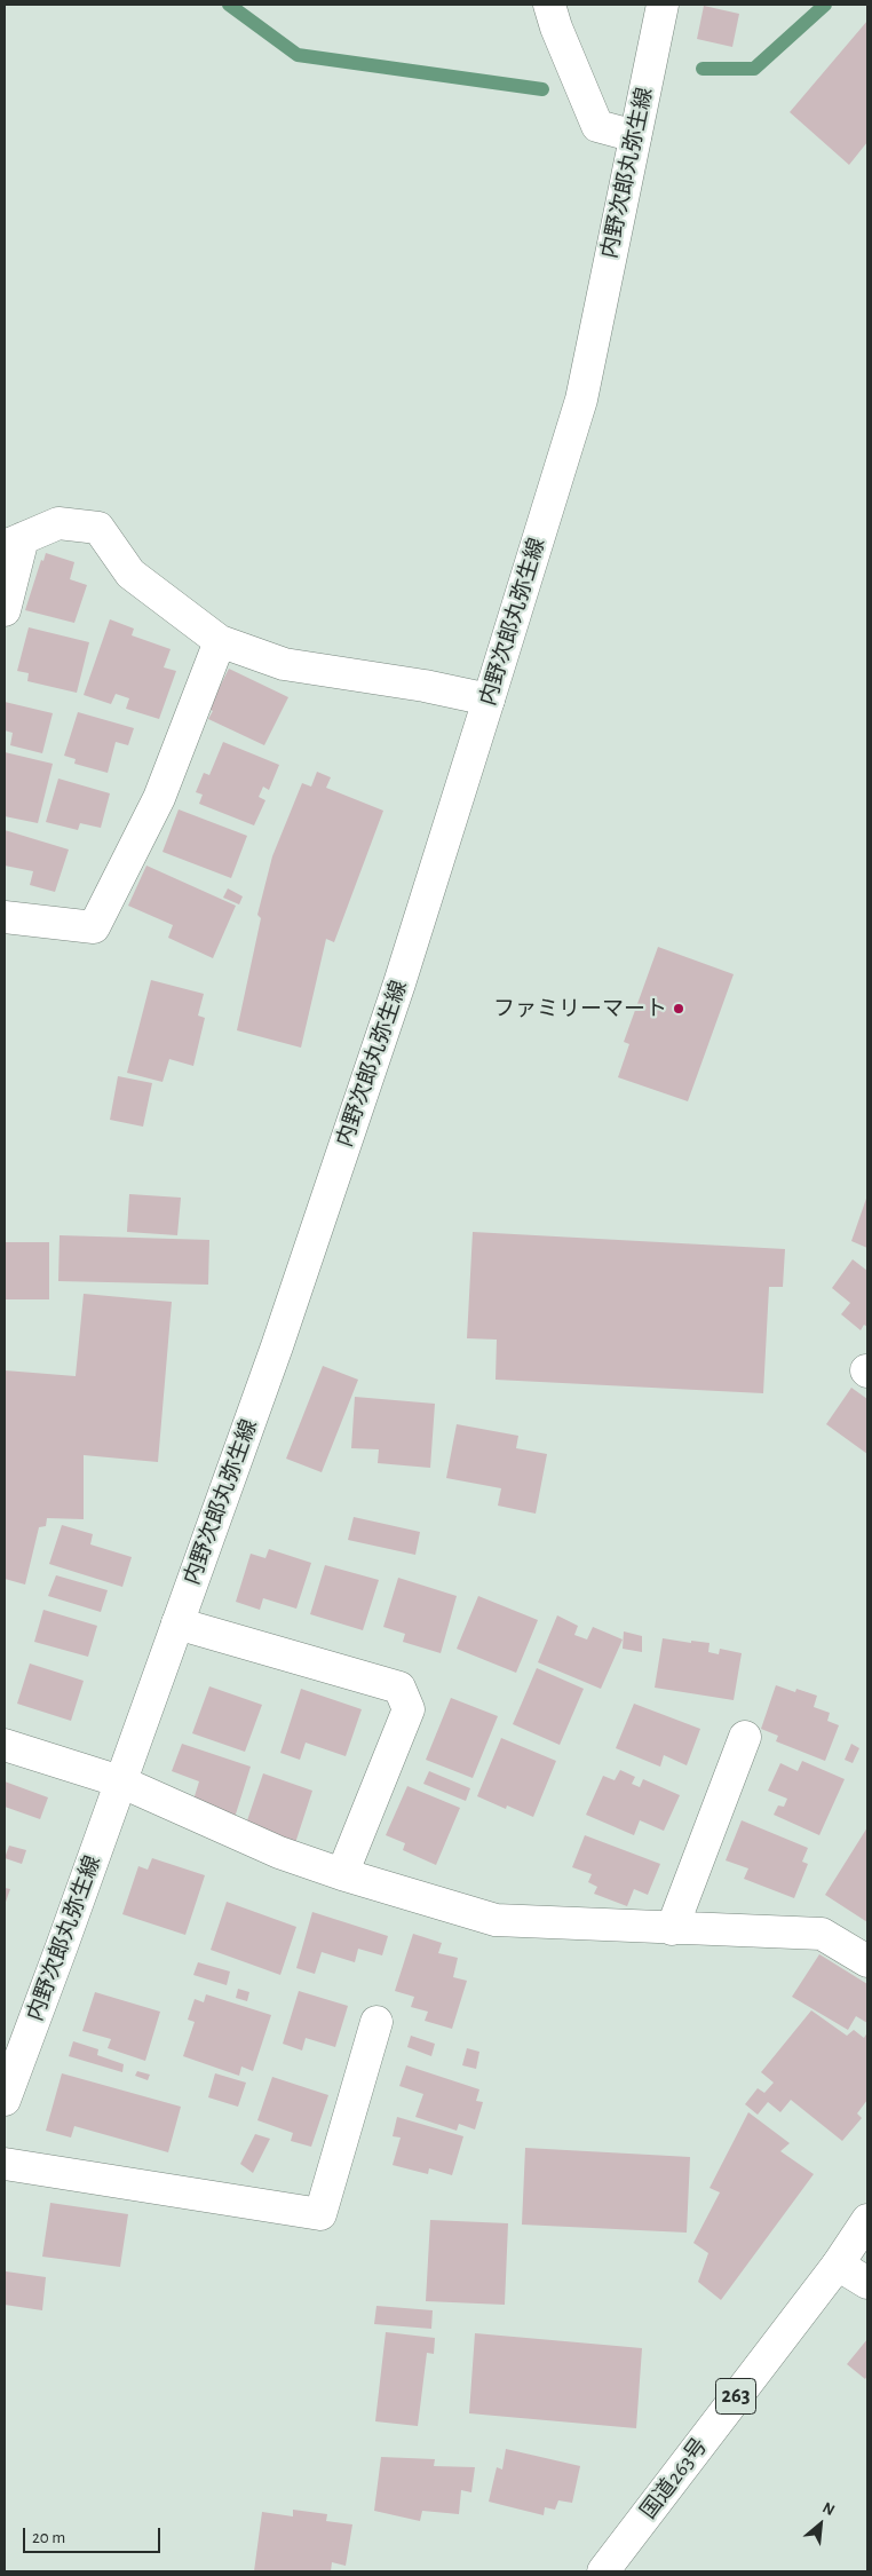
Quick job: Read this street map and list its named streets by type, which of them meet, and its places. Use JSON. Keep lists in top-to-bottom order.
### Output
{
  "streets": {
    "main road": ["内野次郎丸弥生線", "263", "国道263号"]
  },
  "places": ["ファミリーマート"],
  "scale_bar": "20 m",
  "north": "top right"
}
